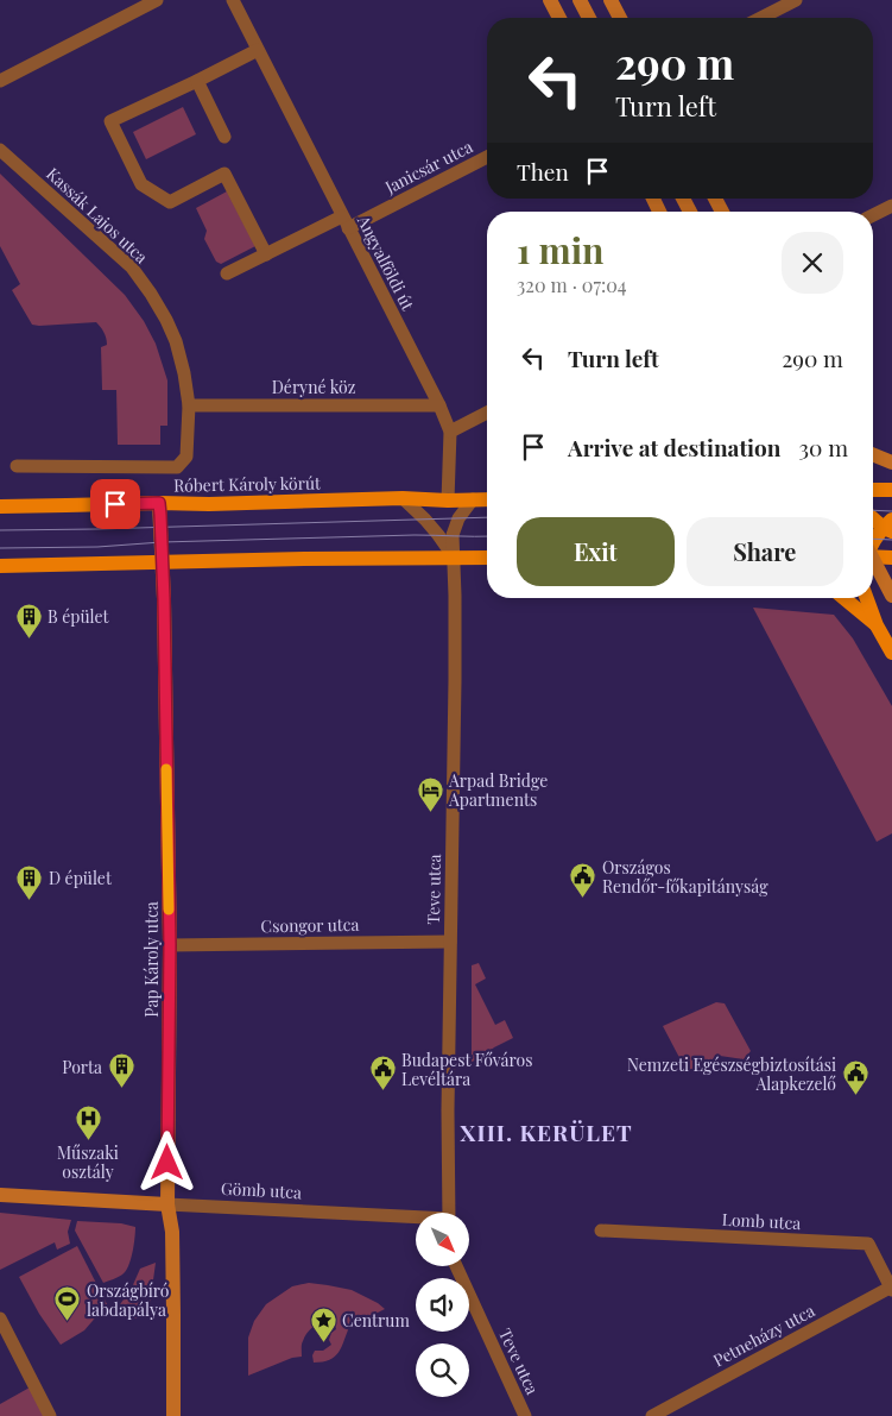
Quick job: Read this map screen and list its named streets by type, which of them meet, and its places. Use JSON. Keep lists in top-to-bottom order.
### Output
{
  "streets": {
    "main road": ["Róbert Károly körút"],
    "street": [
      "Janicsár utca",
      "Kassák Lajos utca",
      "Angyalföldi út",
      "Déryné köz",
      "Teve utca",
      "Csongor utca",
      "Pap Károly utca",
      "Gömb utca",
      "Lomb utca",
      "Petneházy utca"
    ]
  },
  "crossings": [
    ["Janicsár utca", "Angyalföldi út"],
    ["Kassák Lajos utca", "Déryné köz"],
    ["Angyalföldi út", "Déryné köz"],
    ["Angyalföldi út", "Róbert Károly körút"],
    ["Róbert Károly körút", "Teve utca"],
    ["Róbert Károly körút", "Pap Károly utca"],
    ["Teve utca", "Csongor utca"],
    ["Csongor utca", "Pap Károly utca"],
    ["Pap Károly utca", "Gömb utca"],
    ["Lomb utca", "Petneházy utca"]
  ],
  "districts": ["XIII. KERÜLET"],
  "places": {
    "building": ["B épület", "D épület", "Porta"],
    "hotel": ["Arpad Bridge Apartments"],
    "public building": ["Országos Rendőr-főkapitányság", "Budapest Főváros Levéltára", "Nemzeti Egészségbiztosítási Alapkezelő"],
    "hospital": ["Műszaki osztály"],
    "sports": ["Országbíró labdapálya"],
    "place": ["Centrum"]
  },
  "north": "bottom right",
  "page": {
    "turn": ["290 m", "Turn left"],
    "then": "Then",
    "heading": ["1 min", "320 m · 07:04"],
    "list": [
      {
        "name": "Turn left",
        "value": "290 m"
      },
      {
        "name": "Arrive at destination",
        "value": "30 m"
      }
    ],
    "buttons": ["Exit", "Share"]
  }
}
